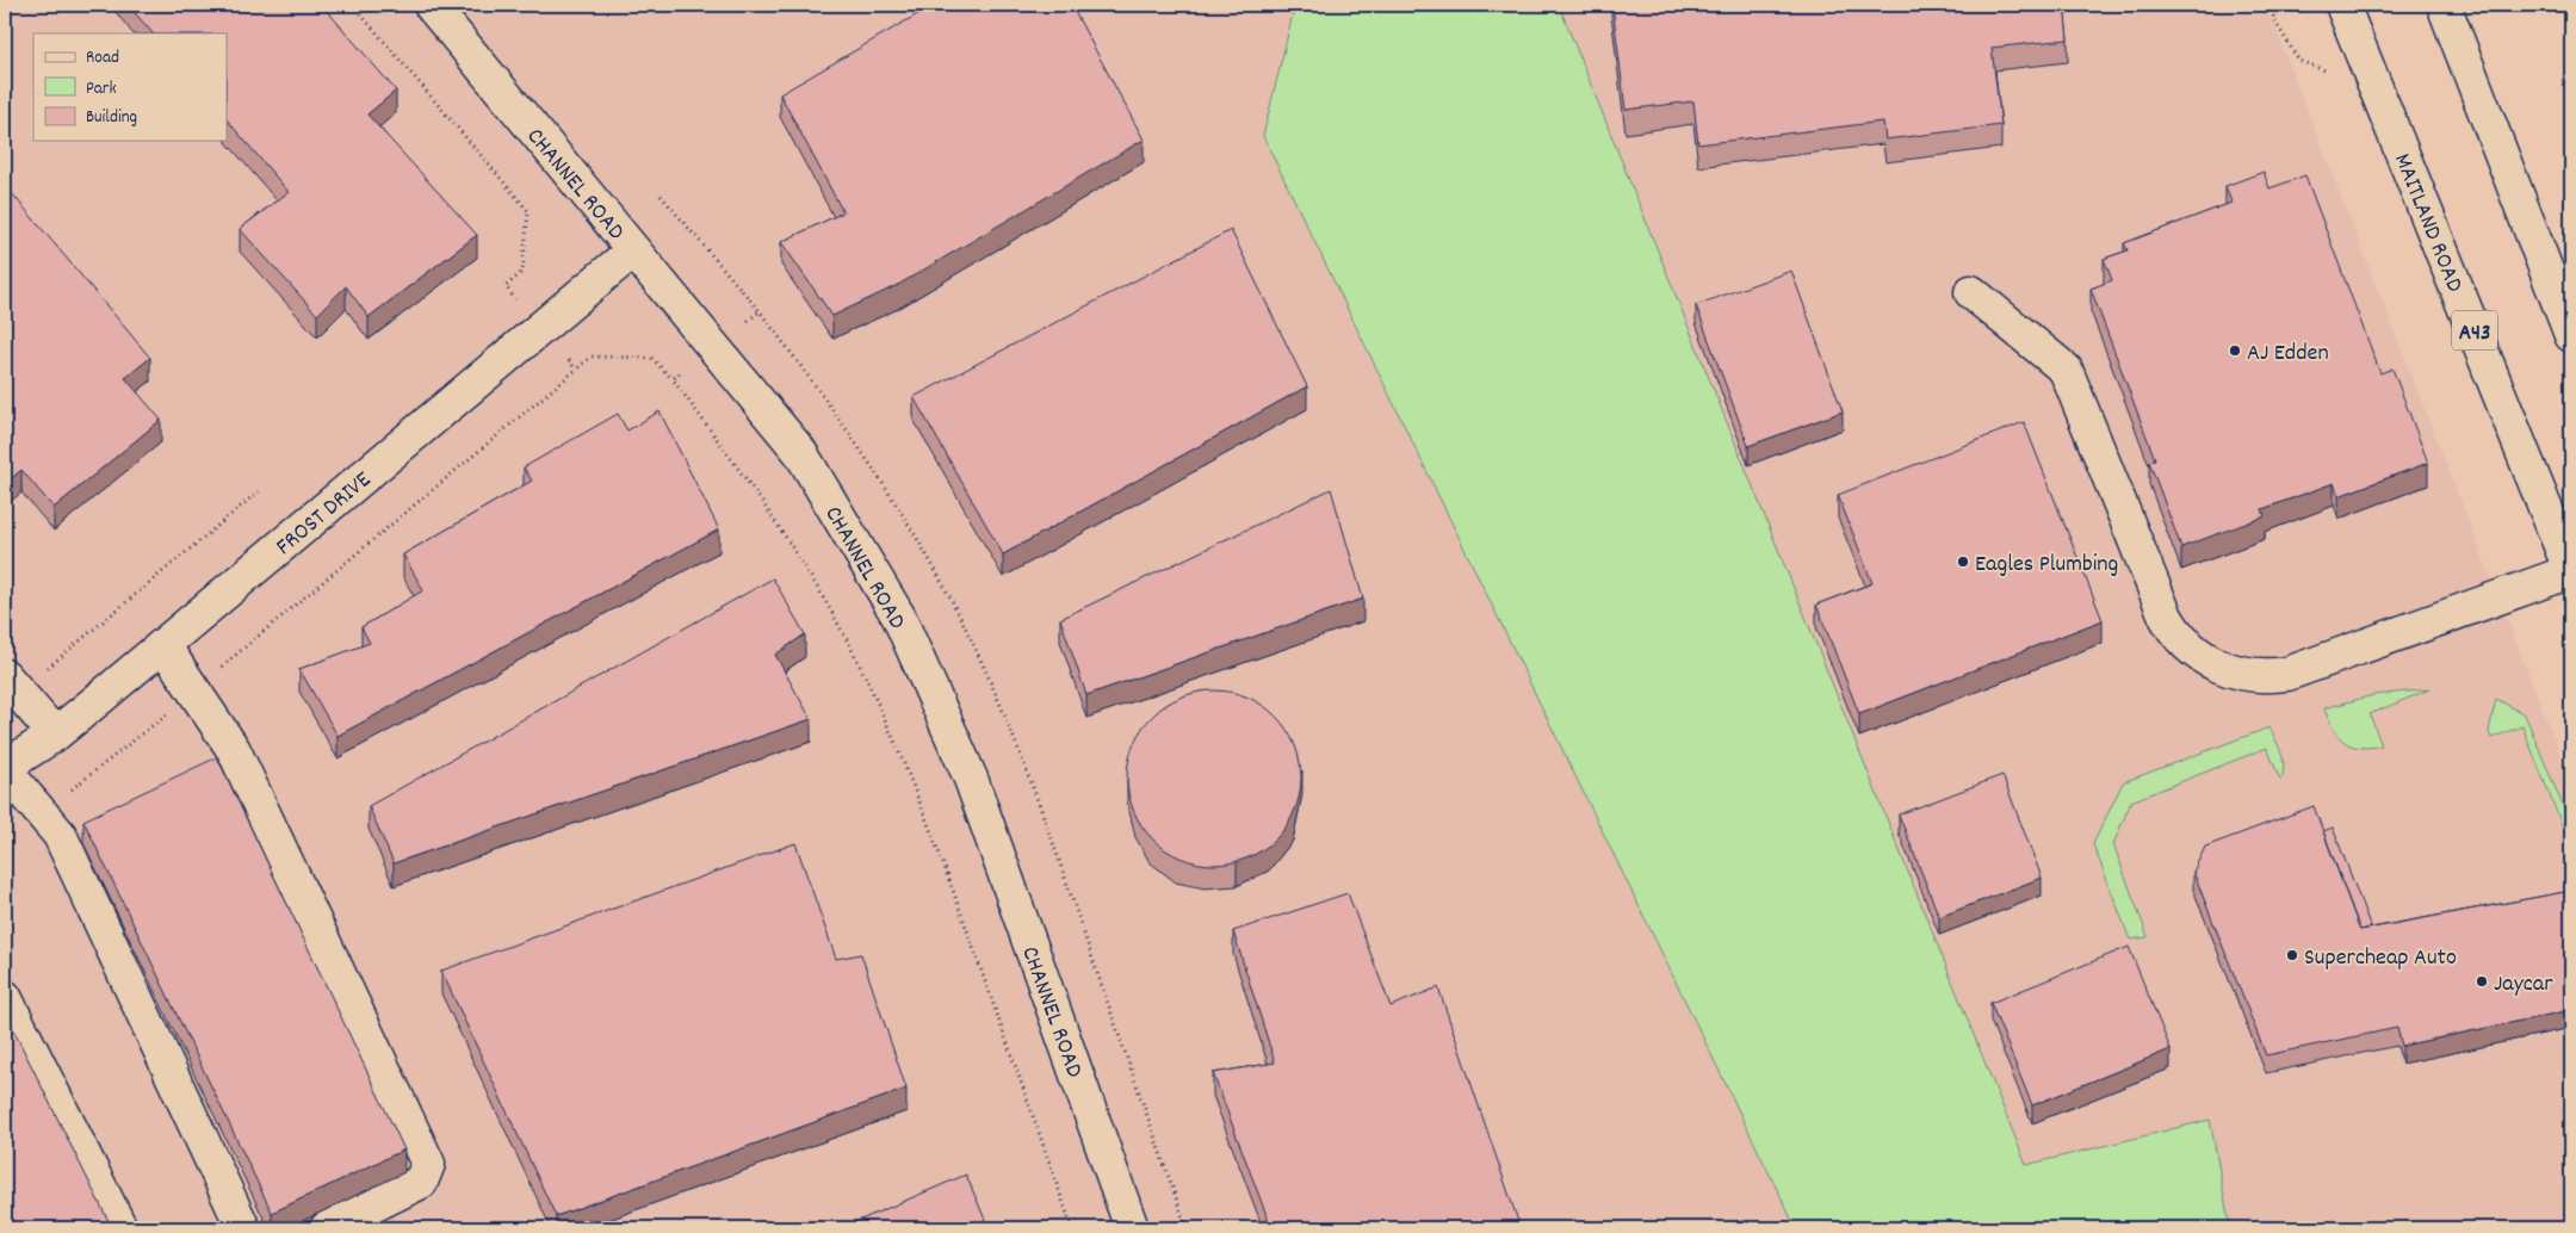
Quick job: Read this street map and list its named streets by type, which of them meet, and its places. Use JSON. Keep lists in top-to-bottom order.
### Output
{
  "streets": {
    "main road": [
      "CHANNEL ROAD",
      "MAITLAND ROAD",
      "A43",
      "FROST DRIVE"
    ]
  },
  "crossings": [
    ["CHANNEL ROAD", "FROST DRIVE"],
    ["MAITLAND ROAD", "A43"]
  ],
  "places": [
    "AJ Edden",
    "Eagles Plumbing",
    "Supercheap Auto",
    "Jaycar"
  ],
  "legend": ["Road", "Park", "Building"]
}
